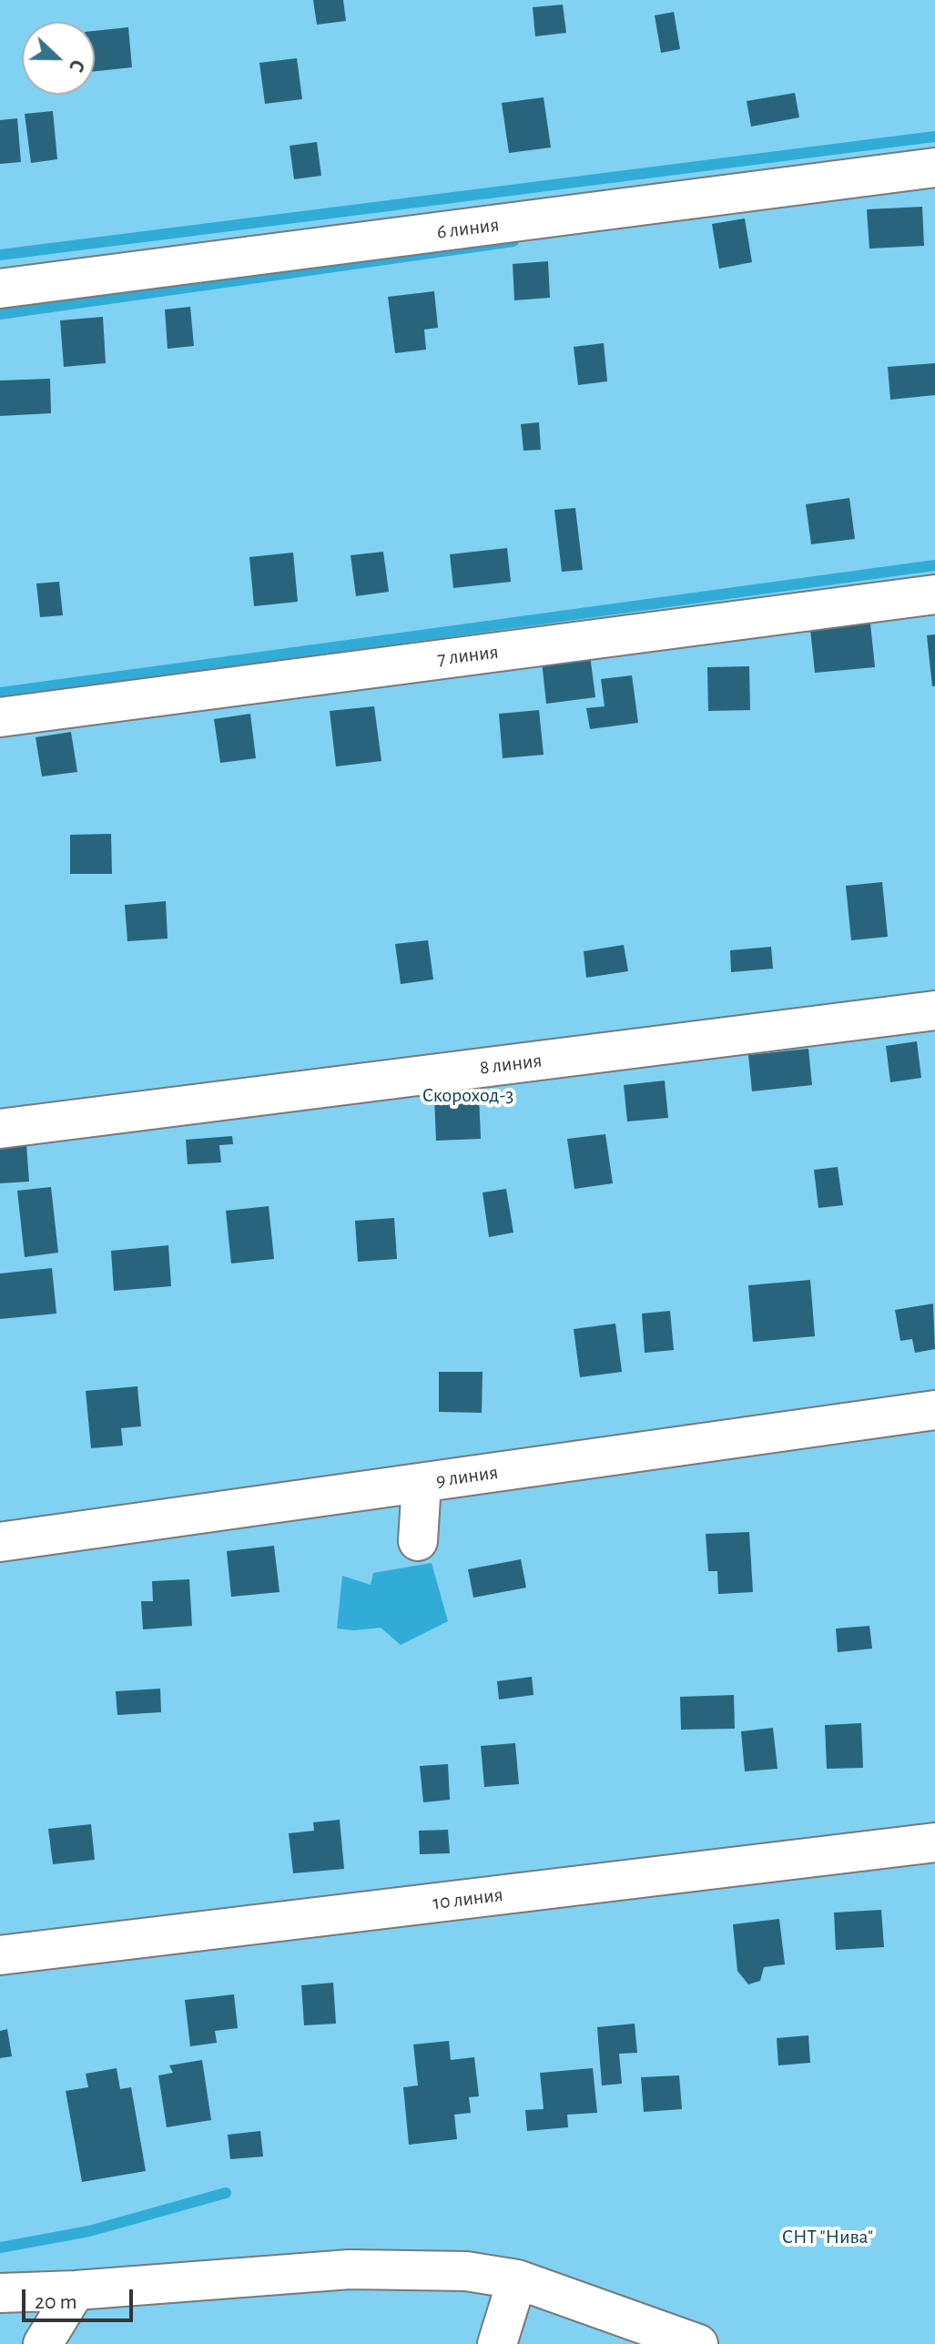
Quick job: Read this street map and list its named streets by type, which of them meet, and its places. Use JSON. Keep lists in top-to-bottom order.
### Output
{
  "streets": {
    "street": [
      "6 линия",
      "7 линия",
      "8 линия",
      "9 линия",
      "10 линия"
    ]
  },
  "parks": ["Скороход-3", "СНТ \"Нива\""],
  "scale_bar": "20 m",
  "north": "right"
}
